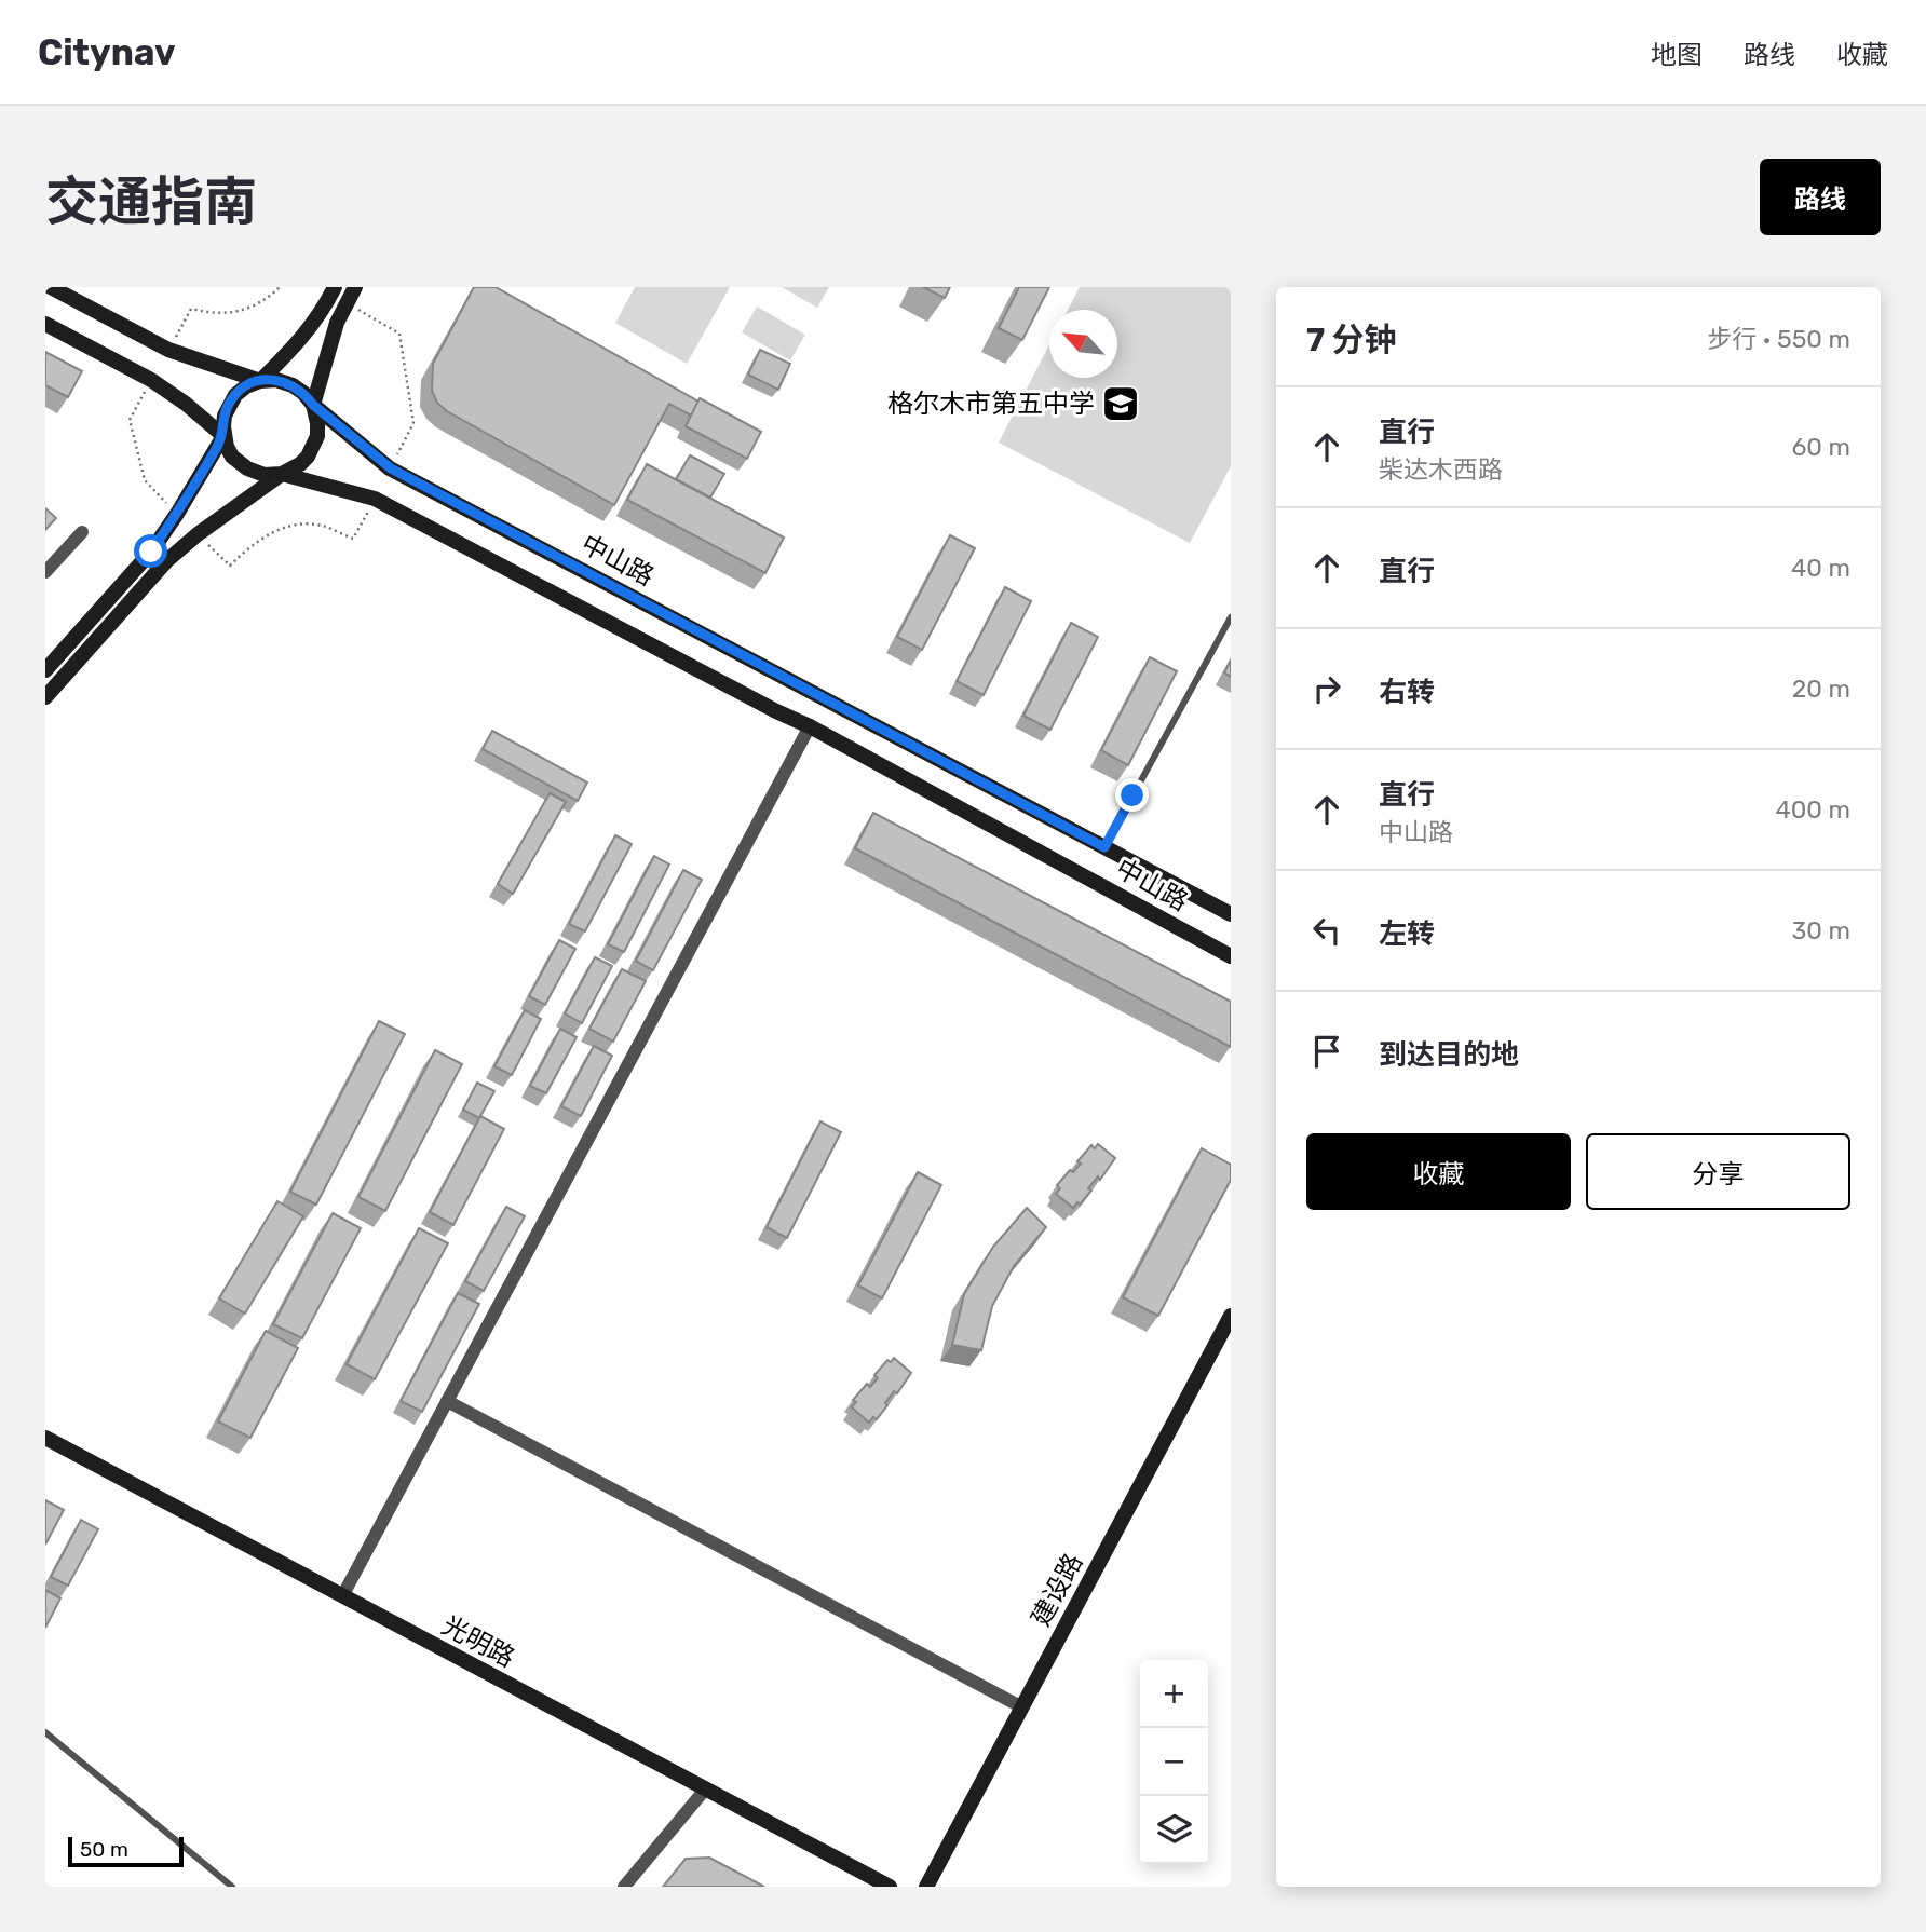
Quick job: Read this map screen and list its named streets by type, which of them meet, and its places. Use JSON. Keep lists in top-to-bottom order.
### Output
{
  "streets": {
    "main road": ["中山路", "建设路", "光明路"]
  },
  "places": {
    "school or university": ["格尔木市第五中学"]
  },
  "scale_bar": "50 m",
  "north": "top left",
  "page": {
    "header": "Citynav",
    "nav": ["地图", "路线", "收藏"],
    "title": "交通指南",
    "buttons": [
      "路线",
      ["收藏", "分享"]
    ],
    "heading": ["7 分钟", "步行 · 550 m"],
    "list": [
      ["直行", "柴达木西路", "60 m"],
      ["直行", "40 m"],
      ["右转", "20 m"],
      ["直行", "中山路", "400 m"],
      ["左转", "30 m"],
      "到达目的地"
    ],
    "map_buttons": ["+", "−"],
    "scale": "50 m"
  }
}
